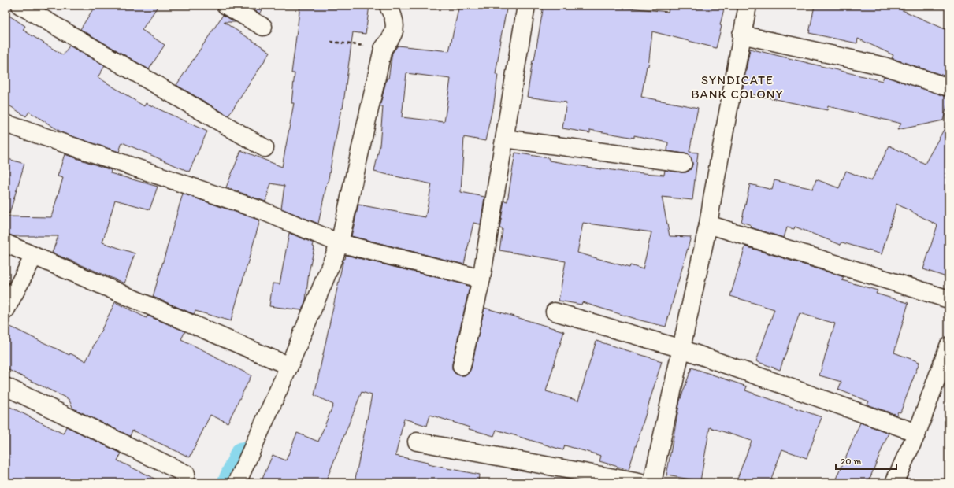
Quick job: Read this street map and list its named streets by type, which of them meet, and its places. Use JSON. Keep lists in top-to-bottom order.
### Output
{
  "districts": ["SYNDICATE BANK COLONY"],
  "scale_bar": "20 m"
}
